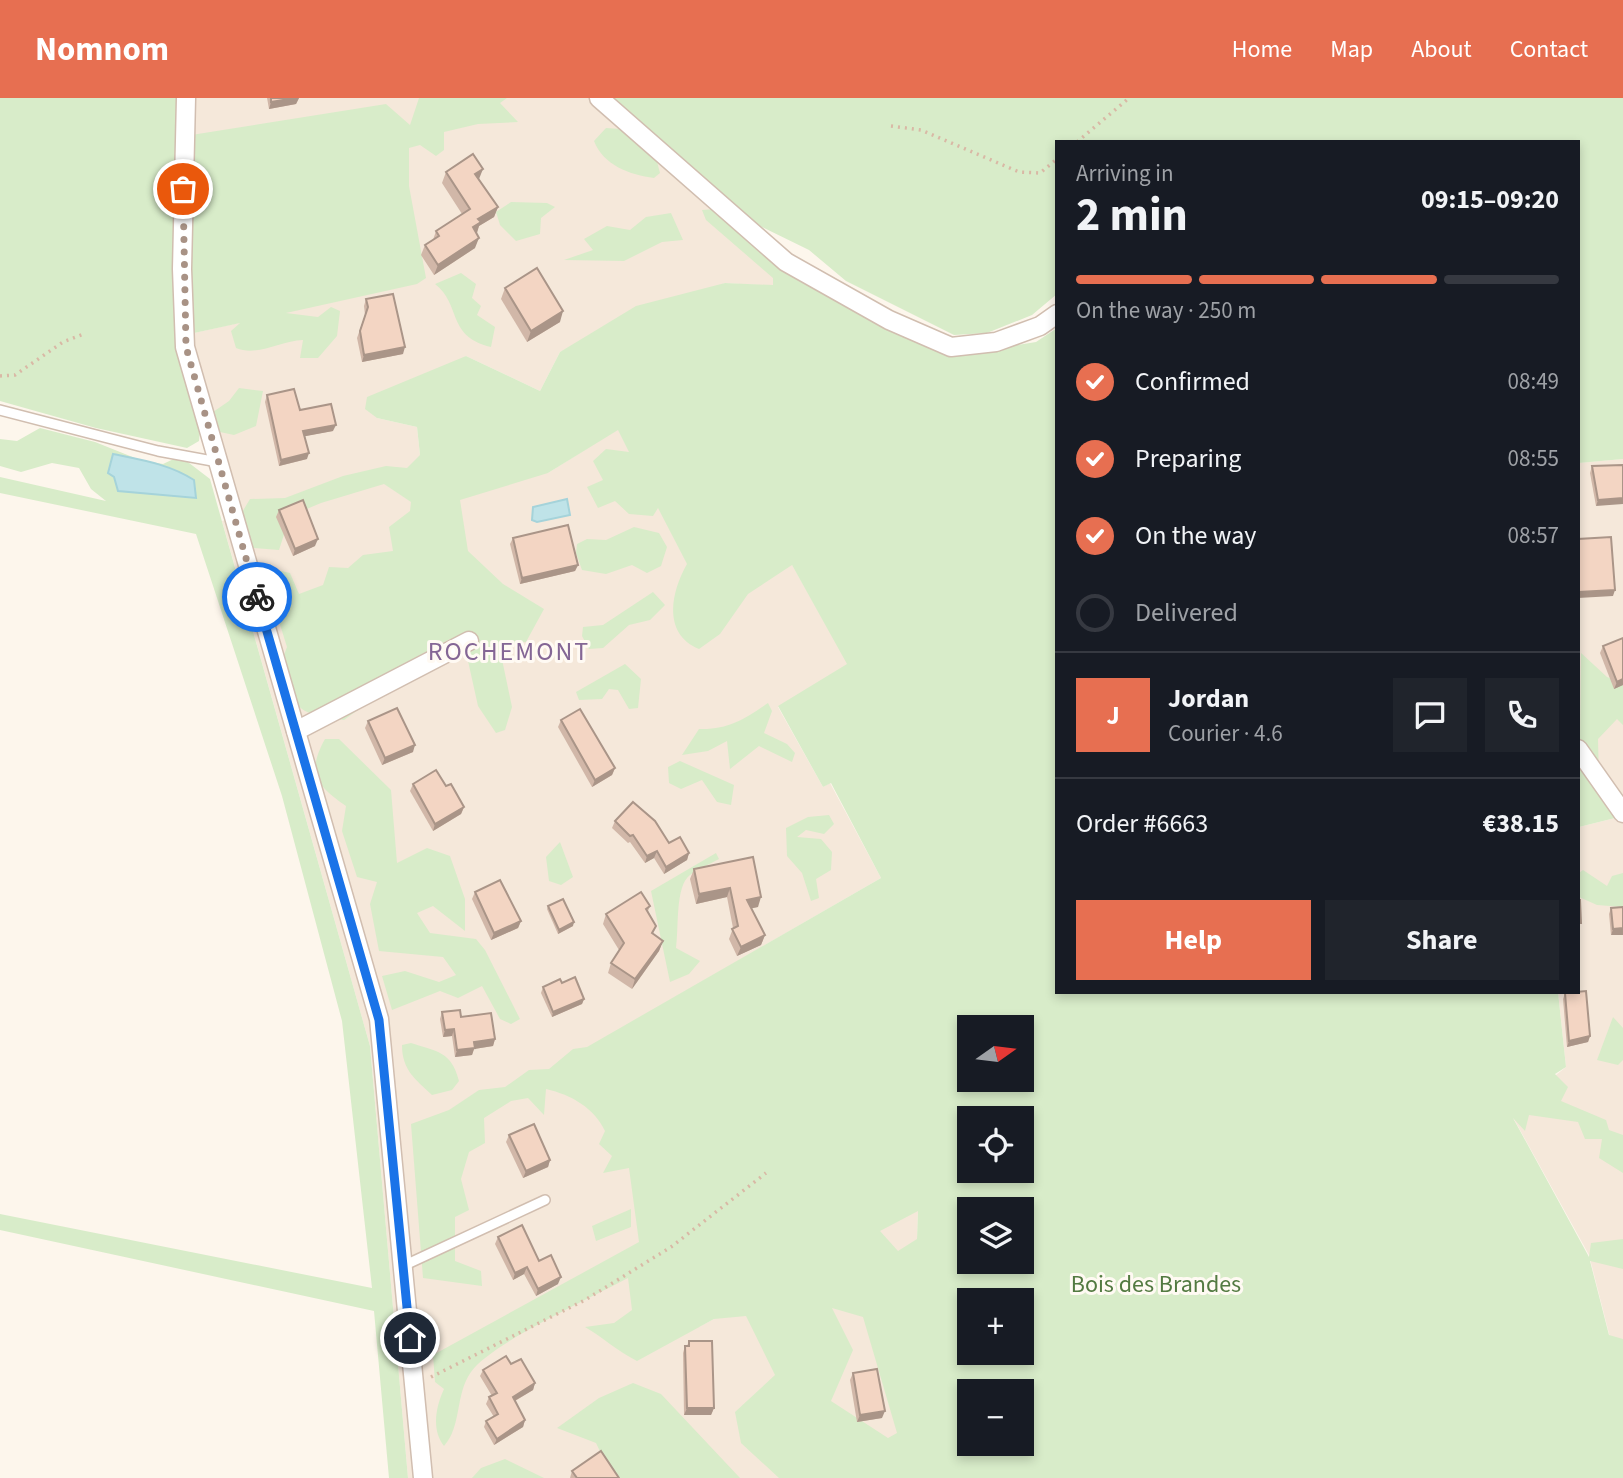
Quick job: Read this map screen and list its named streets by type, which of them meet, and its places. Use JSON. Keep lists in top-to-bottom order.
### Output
{
  "districts": ["ROCHEMONT"],
  "parks": ["Bois des Brandes"],
  "north": "right",
  "page": {
    "header": "Nomnom",
    "nav": [
      "Home",
      "Map",
      "About",
      "Contact"
    ],
    "heading": ["2 min", "Arriving in", "09:15–09:20"],
    "panel": [
      "Jordan",
      "Courier · 4.6",
      "Order #6663",
      "€38.15"
    ],
    "bar": "On the way · 250 m",
    "list": [
      ["Confirmed", "08:49"],
      ["Preparing", "08:55"],
      ["On the way", "08:57"],
      "Delivered"
    ],
    "round": "J",
    "buttons": ["Help", "Share"],
    "map_buttons": ["+", "−"]
  }
}
